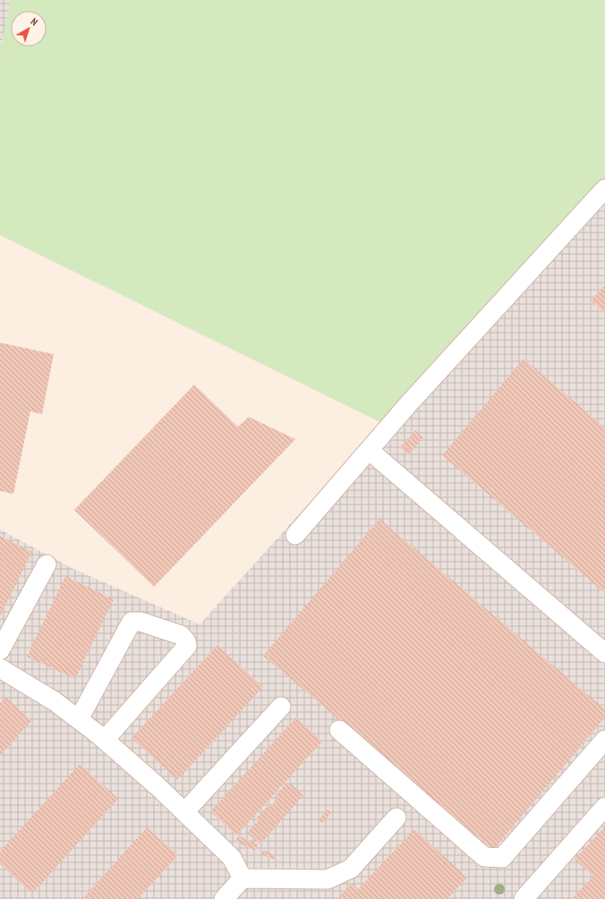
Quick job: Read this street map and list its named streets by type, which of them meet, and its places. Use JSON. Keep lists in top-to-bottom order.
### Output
{
  "north": "top right"
}
